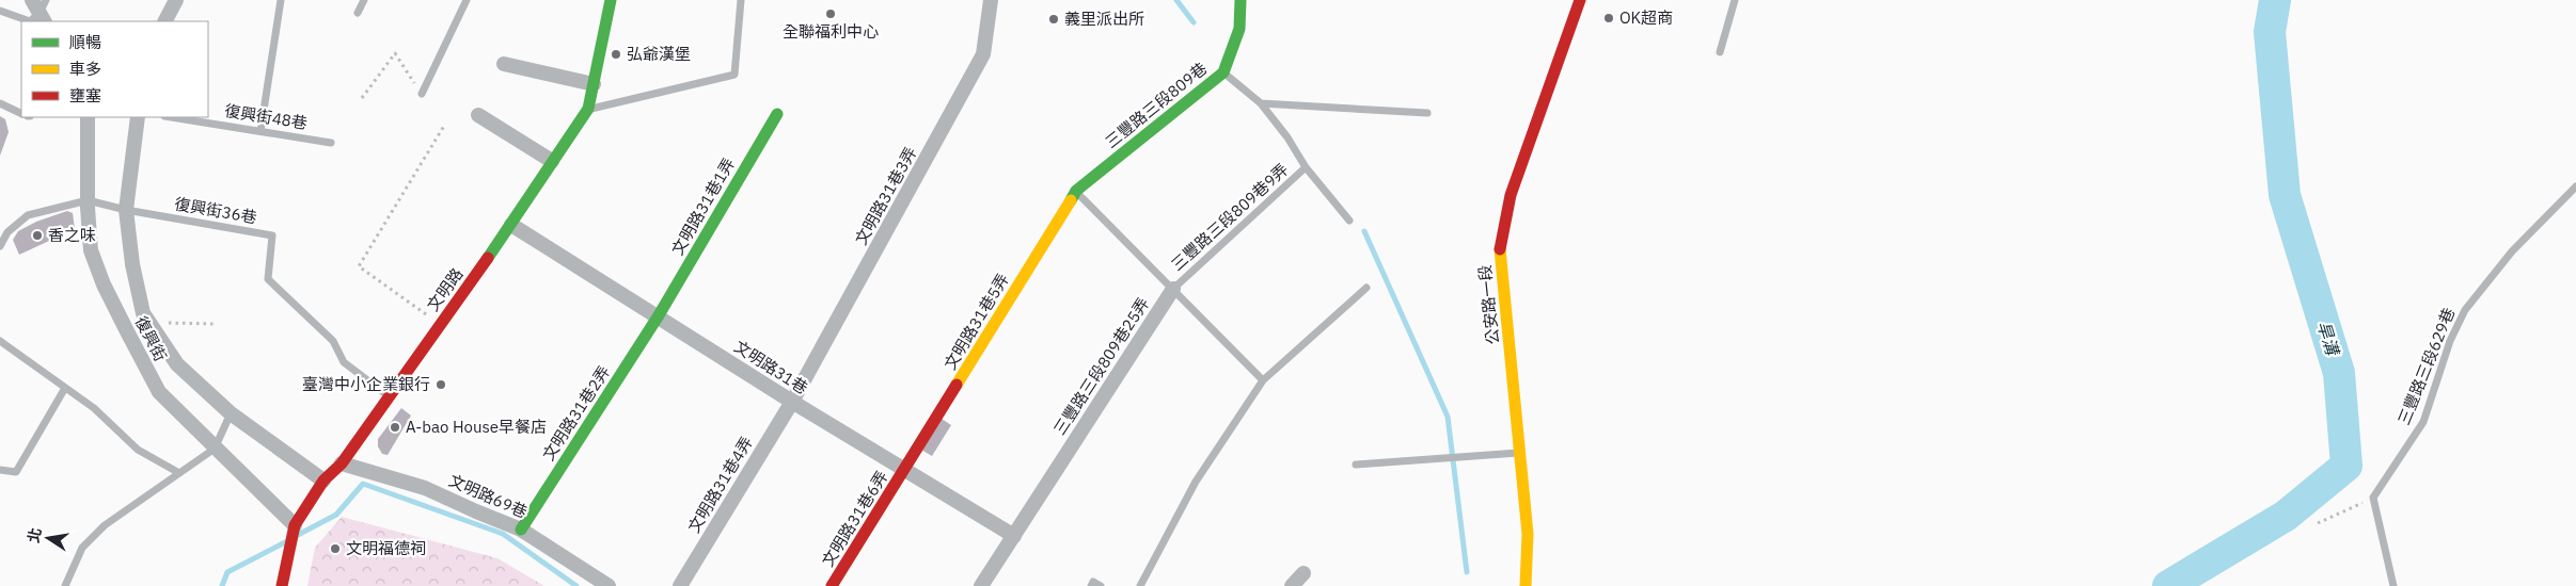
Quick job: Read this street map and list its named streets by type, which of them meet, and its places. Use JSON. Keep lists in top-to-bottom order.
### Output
{
  "streets": {
    "street": [
      "三豐路三段809巷",
      "文明路31巷3弄",
      "文明路31巷1弄",
      "文明路",
      "公安路一段",
      "文明路31巷5弄",
      "復興街",
      "三豐路三段809巷25弄",
      "文明路31巷",
      "文明路31巷2弄",
      "文明路31巷4弄",
      "文明路69巷",
      "文明路31巷6弄"
    ],
    "lane": [
      "復興街48巷",
      "復興街36巷",
      "三豐路三段809巷9弄",
      "三豐路三段629巷"
    ]
  },
  "crossings": [
    ["三豐路三段809巷", "三豐路三段809巷9弄"],
    ["三豐路三段809巷", "文明路31巷5弄"],
    ["文明路31巷3弄", "文明路31巷"],
    ["文明路31巷3弄", "文明路31巷4弄"],
    ["文明路31巷1弄", "文明路31巷"],
    ["文明路31巷1弄", "文明路31巷2弄"],
    ["復興街36巷", "文明路"],
    ["復興街36巷", "復興街"],
    ["三豐路三段809巷9弄", "三豐路三段809巷25弄"],
    ["文明路", "復興街"],
    ["文明路", "文明路31巷"],
    ["文明路", "文明路69巷"],
    ["文明路31巷5弄", "文明路31巷"],
    ["文明路31巷5弄", "文明路31巷6弄"],
    ["三豐路三段809巷25弄", "文明路31巷"],
    ["文明路31巷", "文明路31巷2弄"],
    ["文明路31巷", "文明路31巷4弄"],
    ["文明路31巷", "文明路31巷6弄"],
    ["文明路31巷2弄", "文明路69巷"]
  ],
  "water": ["旱溝"],
  "places": [
    "全聯福利中心",
    "OK超商",
    "義里派出所",
    "弘爺漢堡",
    "香之味",
    "臺灣中小企業銀行",
    "A-bao House早餐店",
    "文明福德祠"
  ],
  "legend": ["順暢", "車多", "壅塞"],
  "north": "left"
}
